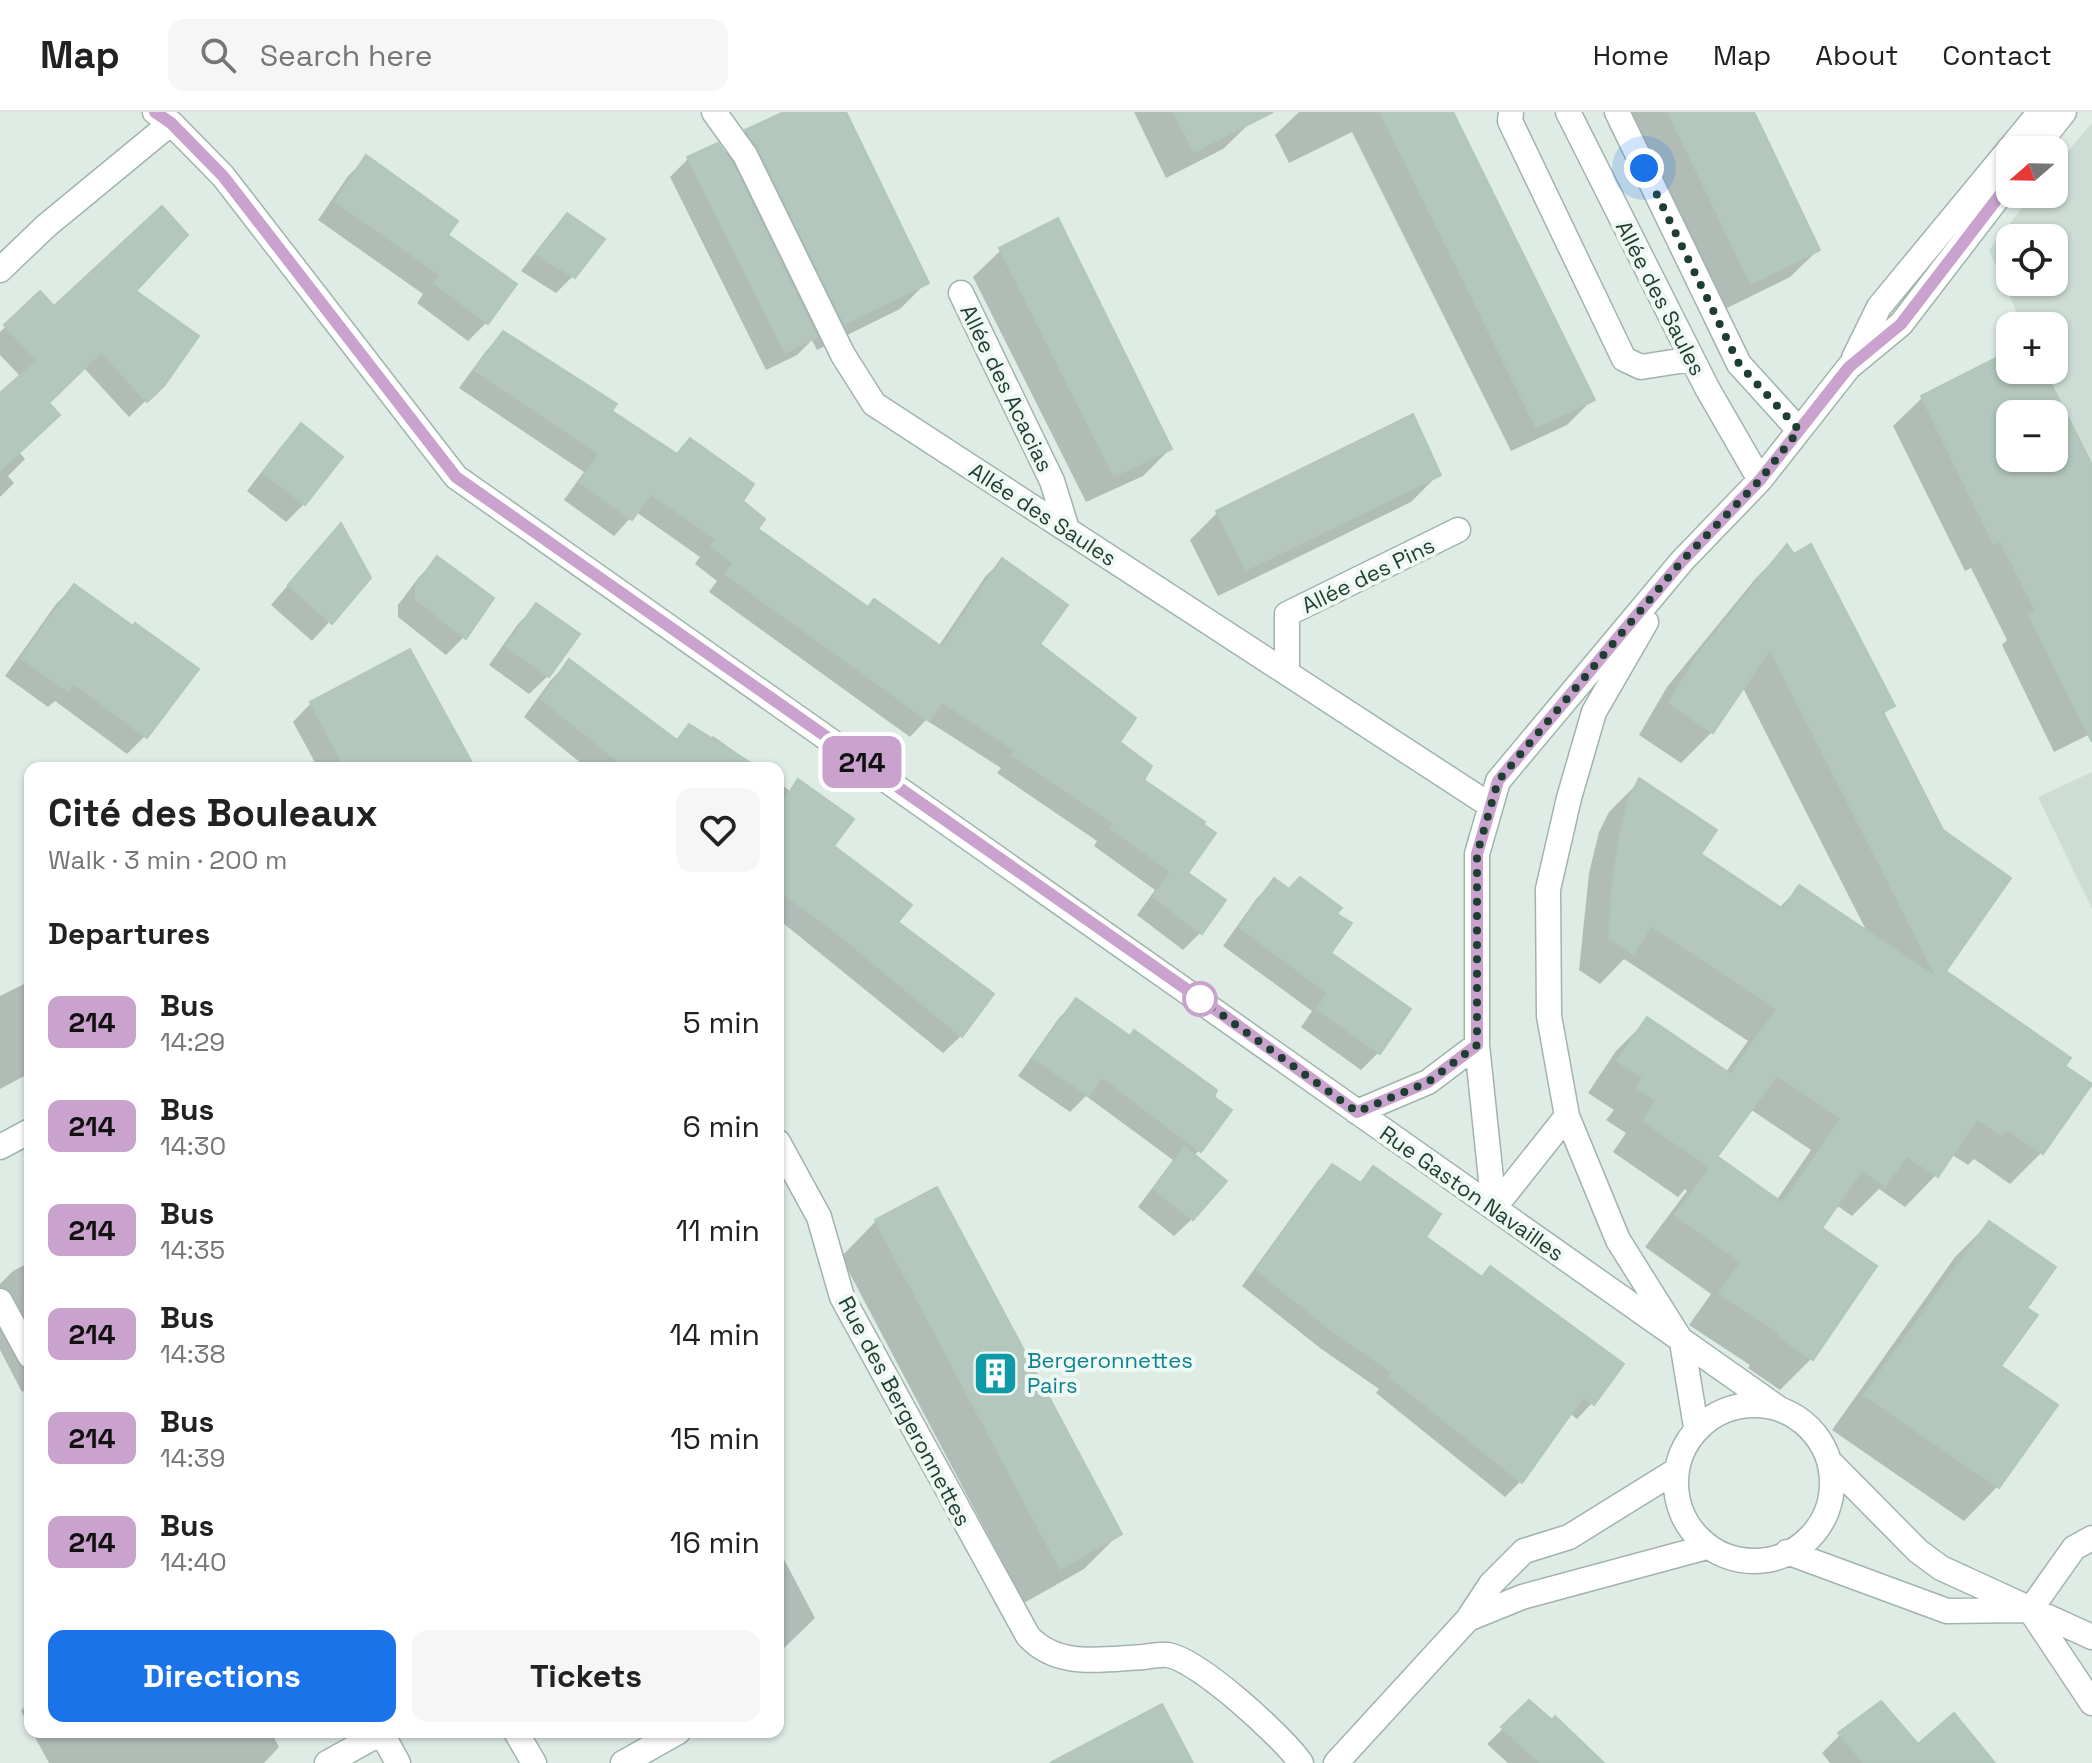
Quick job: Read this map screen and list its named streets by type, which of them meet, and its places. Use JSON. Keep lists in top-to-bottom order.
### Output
{
  "streets": {
    "street": [
      "Allée des Saules",
      "Allée des Acacias",
      "Allée des Pins",
      "Rue Gaston Navailles",
      "Rue des Bergeronnettes"
    ]
  },
  "crossings": [
    ["Allée des Saules", "Allée des Acacias"],
    ["Allée des Saules", "Allée des Pins"]
  ],
  "places": {
    "building": ["Bergeronnettes Pairs"]
  },
  "lines": ["bus line 214"],
  "north": "left",
  "page": {
    "header": "Map",
    "search": "Search here",
    "nav": [
      "Home",
      "Map",
      "About",
      "Contact"
    ],
    "on_map": "214",
    "map_buttons": ["+", "−"],
    "heading": [
      ["Cité des Bouleaux", "Walk · 3 min · 200 m"],
      "Departures"
    ],
    "list": [
      {
        "mark": "214",
        "name": "Bus",
        "note": "14:29",
        "value": "5 min"
      },
      {
        "mark": "214",
        "name": "Bus",
        "note": "14:30",
        "value": "6 min"
      },
      {
        "mark": "214",
        "name": "Bus",
        "note": "14:35",
        "value": "11 min"
      },
      {
        "mark": "214",
        "name": "Bus",
        "note": "14:38",
        "value": "14 min"
      },
      {
        "mark": "214",
        "name": "Bus",
        "note": "14:39",
        "value": "15 min"
      },
      {
        "mark": "214",
        "name": "Bus",
        "note": "14:40",
        "value": "16 min"
      }
    ],
    "buttons": ["Directions", "Tickets"]
  }
}
